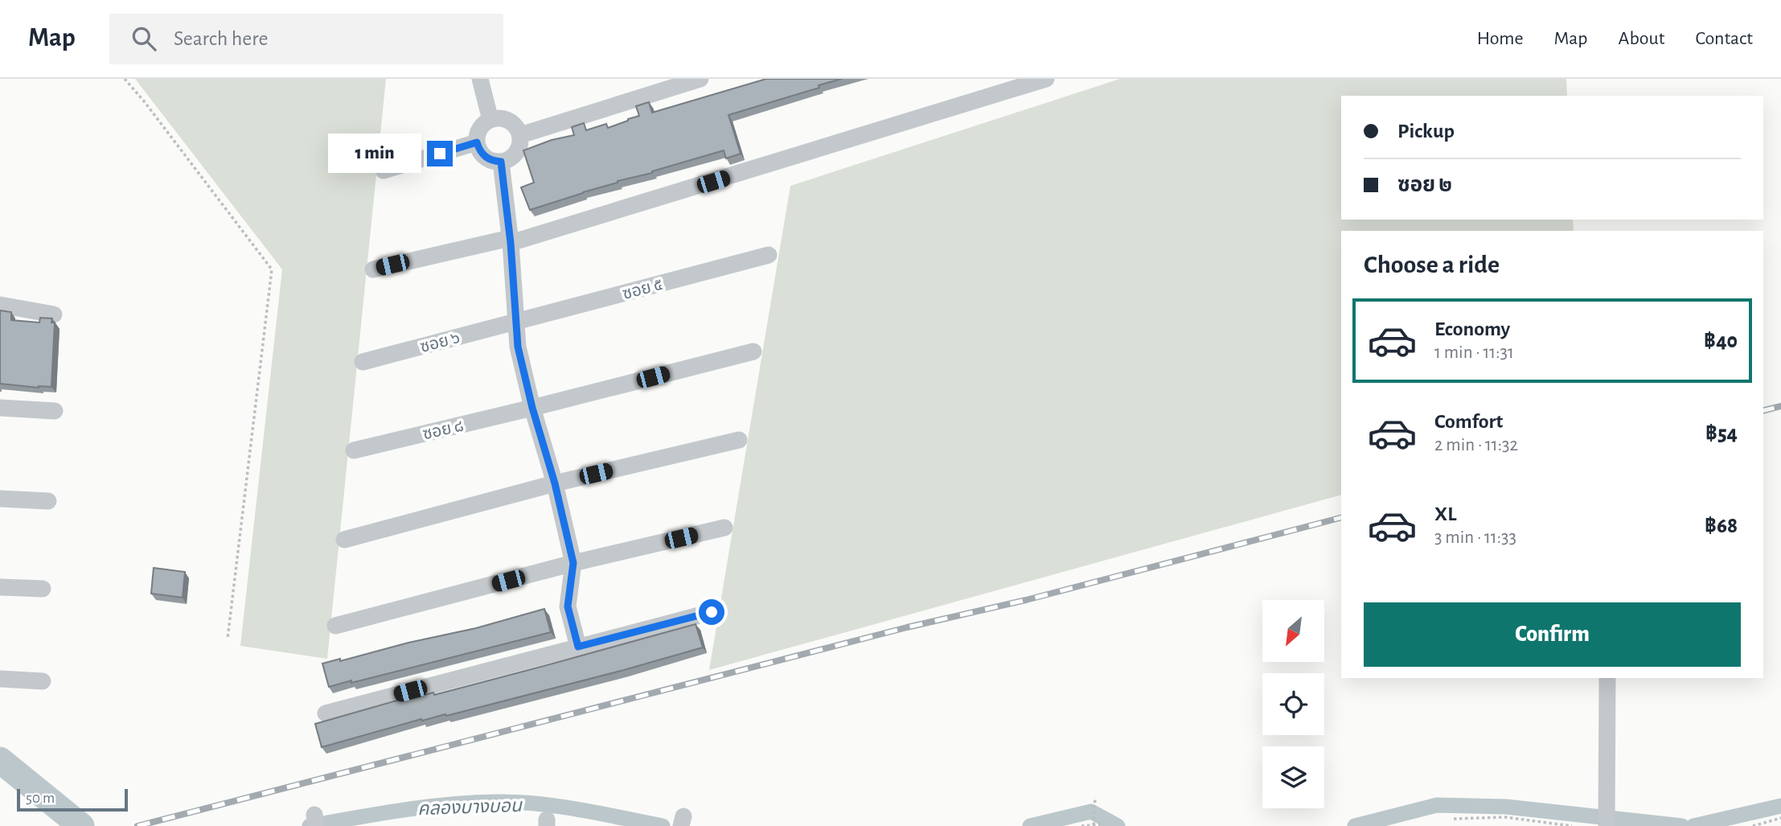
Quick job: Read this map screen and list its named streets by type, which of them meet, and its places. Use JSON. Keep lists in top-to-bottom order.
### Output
{
  "streets": {
    "street": ["ซอย ๕", "ซอย ๖", "ซอย ๘"]
  },
  "crossings": [
    ["ซอย ๕", "ซอย ๖"]
  ],
  "water": ["คลองบางบอน"],
  "scale_bar": "50 m",
  "north": "bottom left",
  "page": {
    "header": "Map",
    "search": "Search here",
    "nav": [
      "Home",
      "Map",
      "About",
      "Contact"
    ],
    "banner": ["Pickup", "ซอย ๒"],
    "bubble": "1 min",
    "heading": "Choose a ride",
    "list": [
      {
        "name": "Economy",
        "note": "1 min · 11:31",
        "value": "฿40"
      },
      {
        "name": "Comfort",
        "note": "2 min · 11:32",
        "value": "฿54"
      },
      {
        "name": "XL",
        "note": "3 min · 11:33",
        "value": "฿68"
      }
    ],
    "buttons": "Confirm",
    "scale": "50 m"
  }
}
